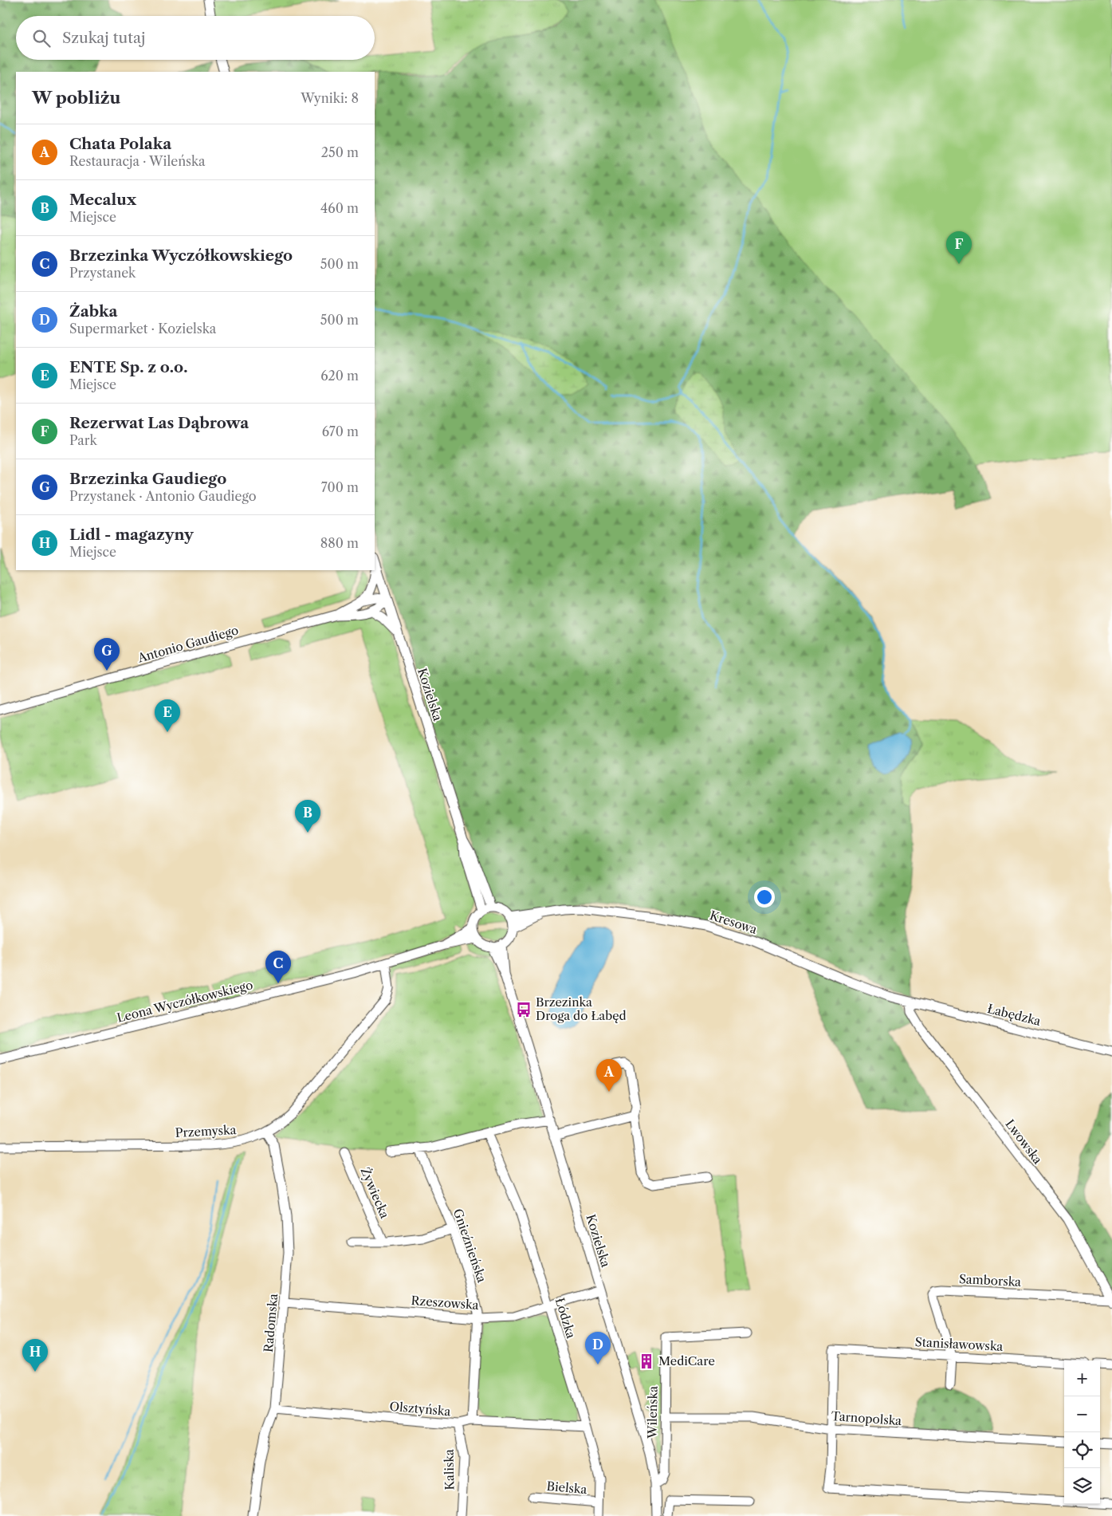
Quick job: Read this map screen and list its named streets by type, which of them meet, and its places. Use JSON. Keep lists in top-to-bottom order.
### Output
{
  "streets": {
    "street": [
      "Antonio Gaudiego",
      "Kozielska",
      "Kresowa",
      "Leona Wyczółkowskiego",
      "Łabędzka",
      "Przemyska",
      "Lwowska",
      "Żywiecka",
      "Gnieźnieńska",
      "Samborska",
      "Rzeszowska",
      "Łódzka",
      "Radomska",
      "Stanisławowska",
      "Olsztyńska",
      "Wileńska",
      "Tarnopolska",
      "Kaliska",
      "Bielska"
    ]
  },
  "crossings": [
    ["Antonio Gaudiego", "Kozielska"],
    ["Kozielska", "Kresowa"],
    ["Kozielska", "Leona Wyczółkowskiego"],
    ["Kozielska", "Rzeszowska"],
    ["Kozielska", "Wileńska"],
    ["Kresowa", "Leona Wyczółkowskiego"],
    ["Kresowa", "Łabędzka"],
    ["Kresowa", "Lwowska"],
    ["Leona Wyczółkowskiego", "Przemyska"],
    ["Łabędzka", "Lwowska"],
    ["Przemyska", "Radomska"],
    ["Lwowska", "Samborska"],
    ["Gnieźnieńska", "Rzeszowska"],
    ["Gnieźnieńska", "Olsztyńska"],
    ["Samborska", "Stanisławowska"],
    ["Rzeszowska", "Łódzka"],
    ["Rzeszowska", "Radomska"],
    ["Łódzka", "Olsztyńska"],
    ["Łódzka", "Bielska"],
    ["Radomska", "Olsztyńska"],
    ["Stanisławowska", "Tarnopolska"],
    ["Olsztyńska", "Kaliska"],
    ["Wileńska", "Tarnopolska"]
  ],
  "places": {
    "bus stop": ["Brzezinka Droga do Łabęd"],
    "building": ["MediCare"]
  },
  "page": {
    "search": "Szukaj tutaj",
    "heading": ["W pobliżu", "Wyniki: 8"],
    "list": [
      {
        "mark": "A",
        "name": "Chata Polaka",
        "note": "Restauracja · Wileńska",
        "value": "250 m"
      },
      {
        "mark": "B",
        "name": "Mecalux",
        "note": "Miejsce",
        "value": "460 m"
      },
      {
        "mark": "C",
        "name": "Brzezinka Wyczółkowskiego",
        "note": "Przystanek",
        "value": "500 m"
      },
      {
        "mark": "D",
        "name": "Żabka",
        "note": "Supermarket · Kozielska",
        "value": "500 m"
      },
      {
        "mark": "E",
        "name": "ENTE Sp. z o.o.",
        "note": "Miejsce",
        "value": "620 m"
      },
      {
        "mark": "F",
        "name": "Rezerwat Las Dąbrowa",
        "note": "Park",
        "value": "670 m"
      },
      {
        "mark": "G",
        "name": "Brzezinka Gaudiego",
        "note": "Przystanek · Antonio Gaudiego",
        "value": "700 m"
      },
      {
        "mark": "H",
        "name": "Lidl - magazyny",
        "note": "Miejsce",
        "value": "880 m"
      }
    ],
    "pins": [
      "F",
      "G",
      "E",
      "B",
      "C",
      "A",
      "D",
      "H"
    ],
    "map_buttons": ["+", "−"]
  }
}
